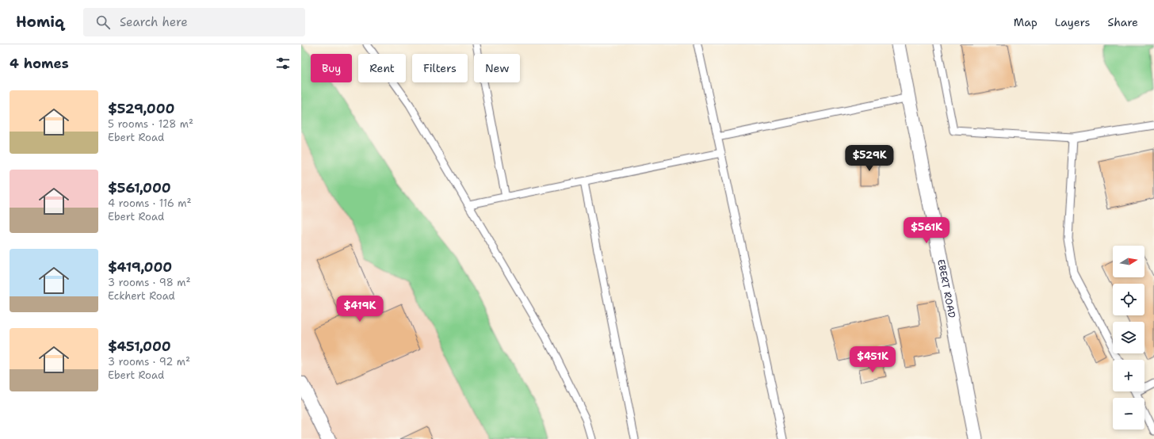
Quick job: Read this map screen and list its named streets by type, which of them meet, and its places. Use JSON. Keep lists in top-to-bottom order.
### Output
{
  "streets": {
    "street": ["EBERT ROAD"]
  },
  "north": "right",
  "page": {
    "header": "Homiq",
    "search": "Search here",
    "nav": ["Map", "Layers", "Share"],
    "heading": "4 homes",
    "chip": [
      "Buy",
      "Rent",
      "Filters",
      "New"
    ],
    "list": [
      {
        "name": "$529,000",
        "note": "5 rooms · 128 m² · Ebert Road"
      },
      {
        "name": "$561,000",
        "note": "4 rooms · 116 m² · Ebert Road"
      },
      {
        "name": "$419,000",
        "note": "3 rooms · 98 m² · Eckhert Road"
      },
      {
        "name": "$451,000",
        "note": "3 rooms · 92 m² · Ebert Road"
      }
    ],
    "price": [
      "$529K",
      "$561K",
      "$419K",
      "$451K"
    ],
    "map_buttons": ["+", "−"]
  }
}
